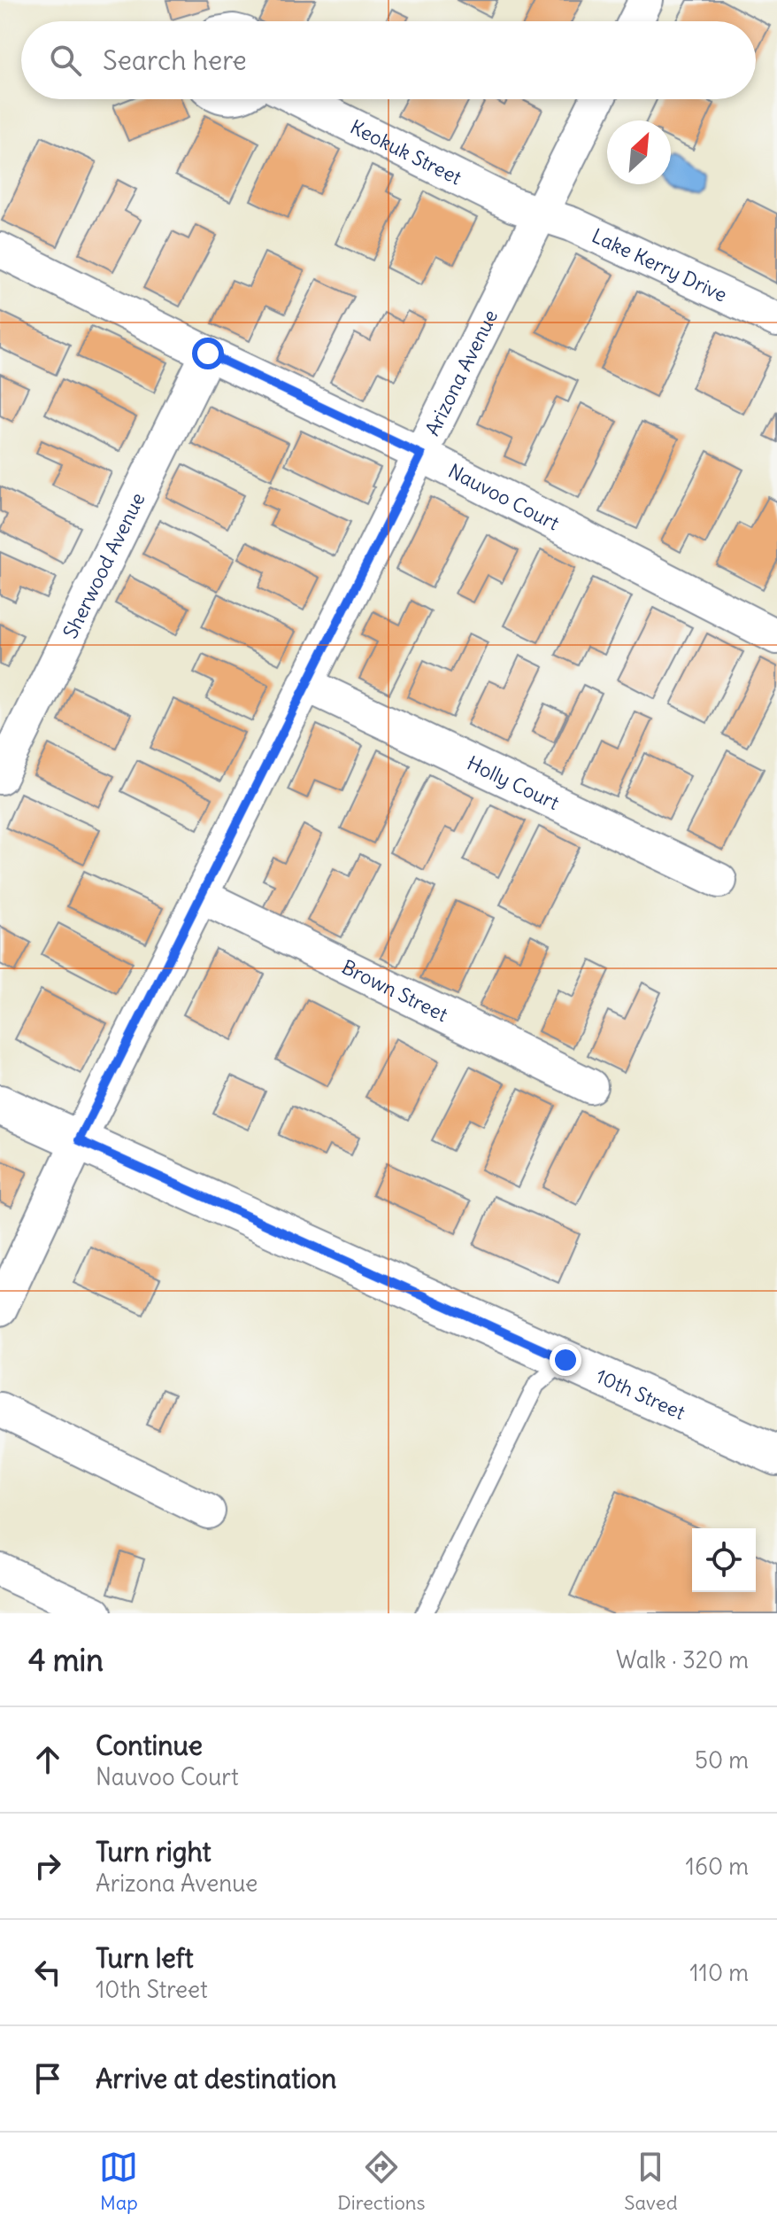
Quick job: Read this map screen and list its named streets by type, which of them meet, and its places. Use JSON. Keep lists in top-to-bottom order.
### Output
{
  "streets": {
    "street": [
      "Keokuk Street",
      "Lake Kerry Drive",
      "Arizona Avenue",
      "Nauvoo Court",
      "Sherwood Avenue",
      "Holly Court",
      "Brown Street",
      "10th Street"
    ]
  },
  "crossings": [
    ["Keokuk Street", "Lake Kerry Drive"],
    ["Keokuk Street", "Arizona Avenue"],
    ["Lake Kerry Drive", "Arizona Avenue"],
    ["Arizona Avenue", "Nauvoo Court"],
    ["Arizona Avenue", "Holly Court"],
    ["Arizona Avenue", "Brown Street"],
    ["Arizona Avenue", "10th Street"],
    ["Nauvoo Court", "Sherwood Avenue"]
  ],
  "north": "top right",
  "page": {
    "search": "Search here",
    "heading": ["4 min", "Walk · 320 m"],
    "list": [
      ["Continue", "Nauvoo Court", "50 m"],
      ["Turn right", "Arizona Avenue", "160 m"],
      ["Turn left", "10th Street", "110 m"],
      "Arrive at destination"
    ],
    "nav": ["Map", "Directions", "Saved"]
  }
}
